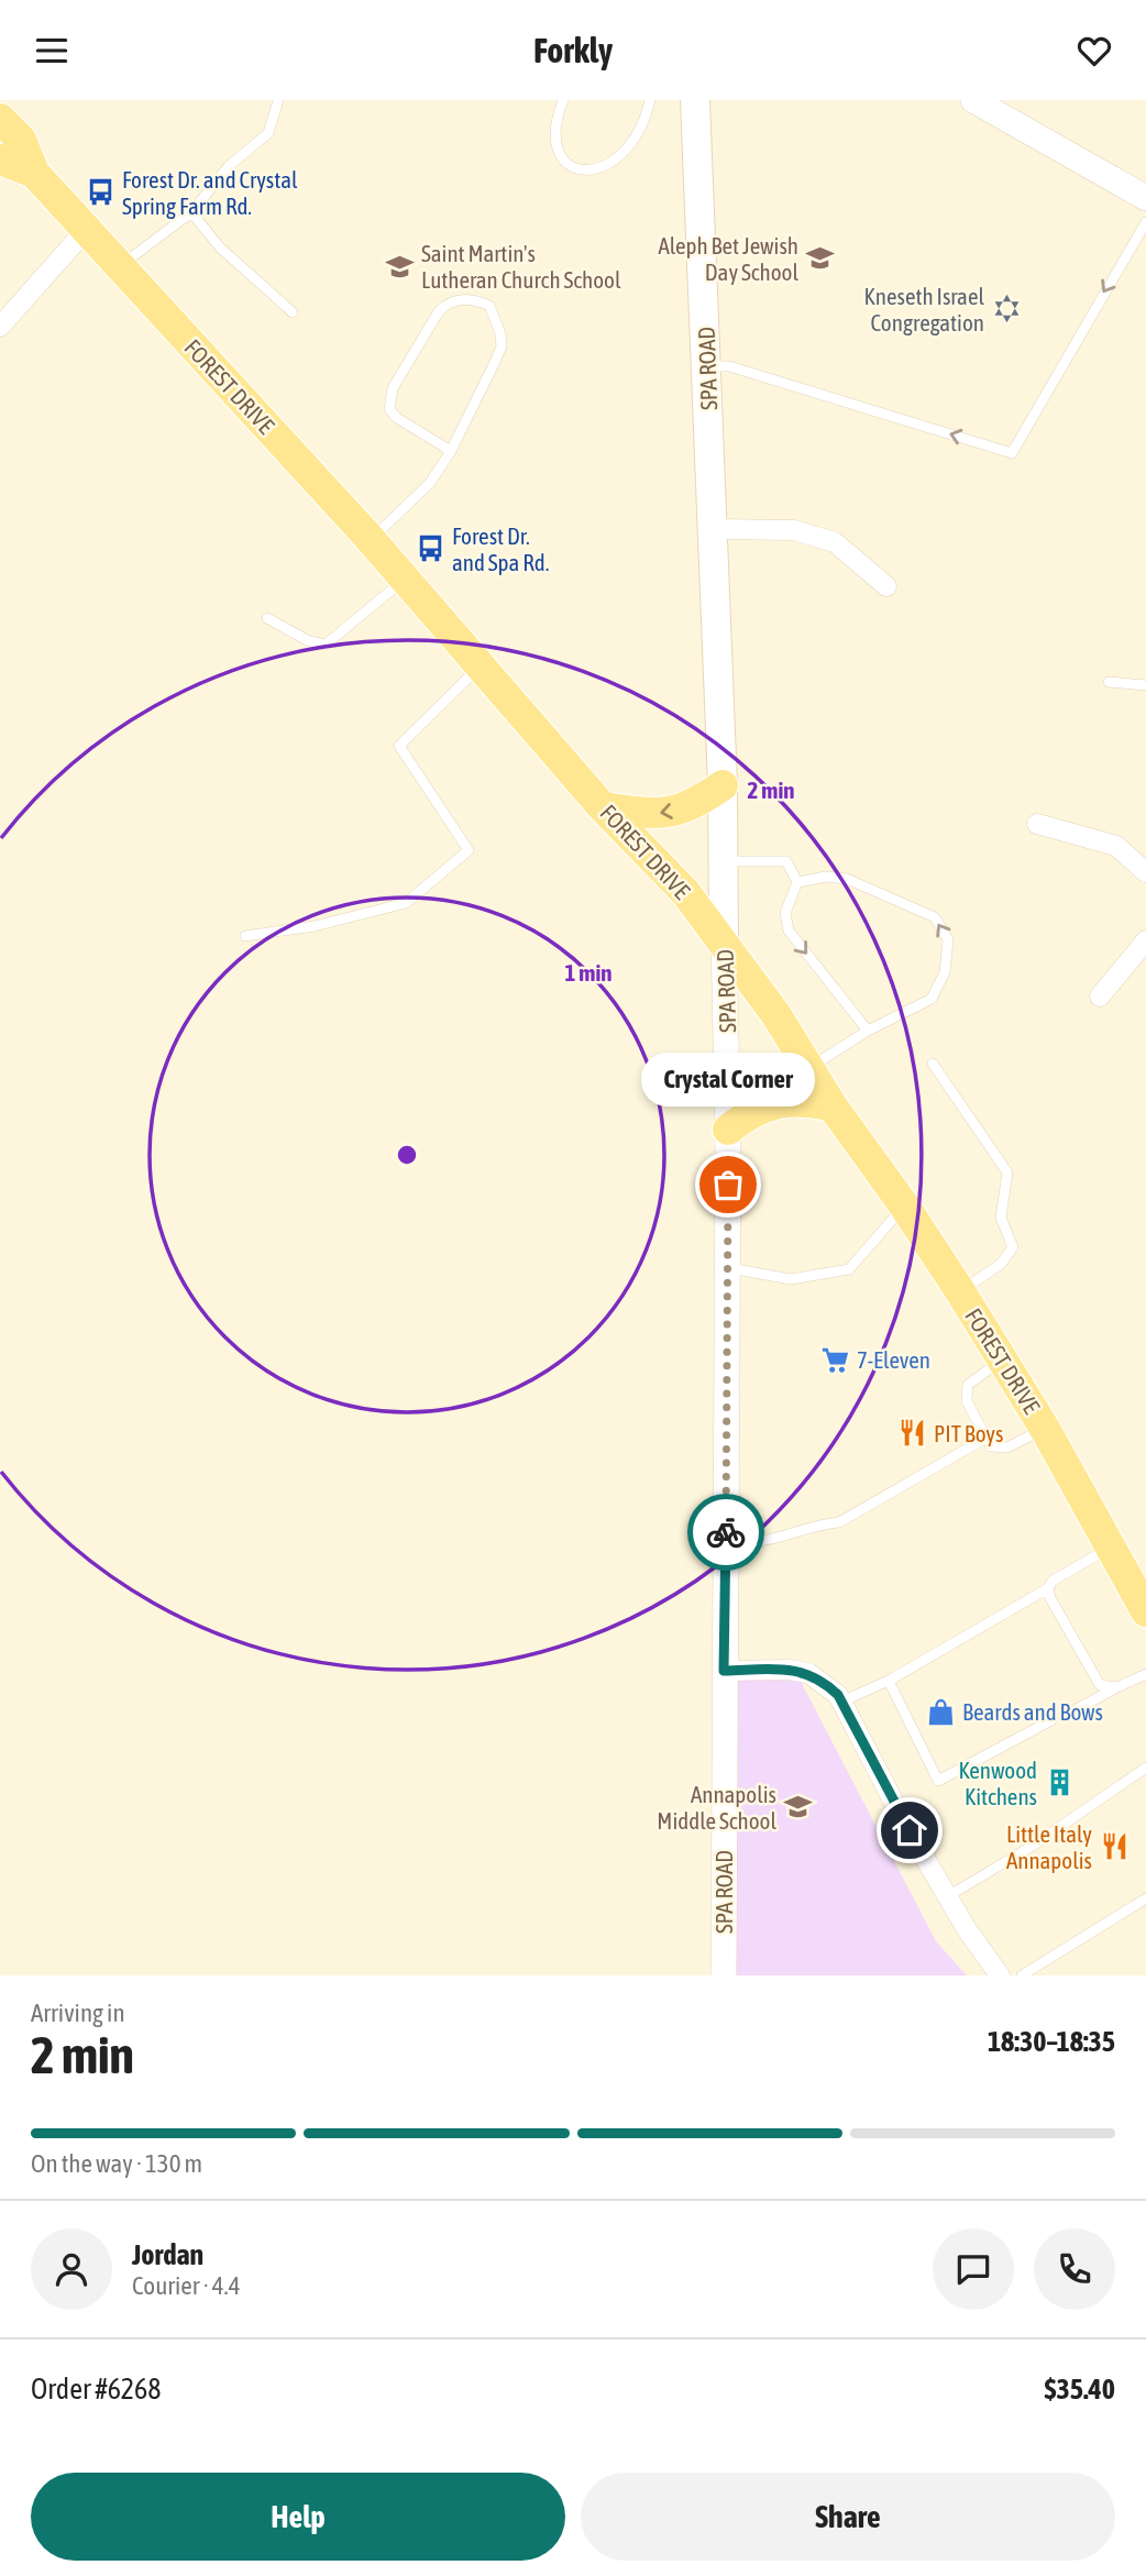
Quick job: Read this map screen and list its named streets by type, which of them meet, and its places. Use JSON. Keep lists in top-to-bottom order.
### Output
{
  "streets": {
    "main road": ["SPA ROAD", "FOREST DRIVE"]
  },
  "crossings": [
    ["SPA ROAD", "FOREST DRIVE"]
  ],
  "places": {
    "bus stop": ["Forest Dr. and Crystal Spring Farm Rd.", "Forest Dr. and Spa Rd."],
    "school or university": ["Aleph Bet Jewish Day School", "Saint Martin's Lutheran Church School", "Annapolis Middle School"],
    "synagogue": ["Kneseth Israel Congregation"],
    "other": ["Crystal Corner"],
    "supermarket": ["7-Eleven"],
    "restaurant": ["PIT Boys", "Little Italy Annapolis"],
    "shop": ["Beards and Bows"],
    "building": ["Kenwood Kitchens"]
  },
  "page": {
    "header": "Forkly",
    "bubble": "Crystal Corner",
    "heading": ["2 min", "Arriving in", "18:30–18:35"],
    "panel": [
      "Jordan",
      "Courier · 4.4",
      "Order #6268",
      "$35.40"
    ],
    "bar": "On the way · 130 m",
    "buttons": ["Help", "Share"]
  },
  "rings": ["2 min", "1 min"]
}
